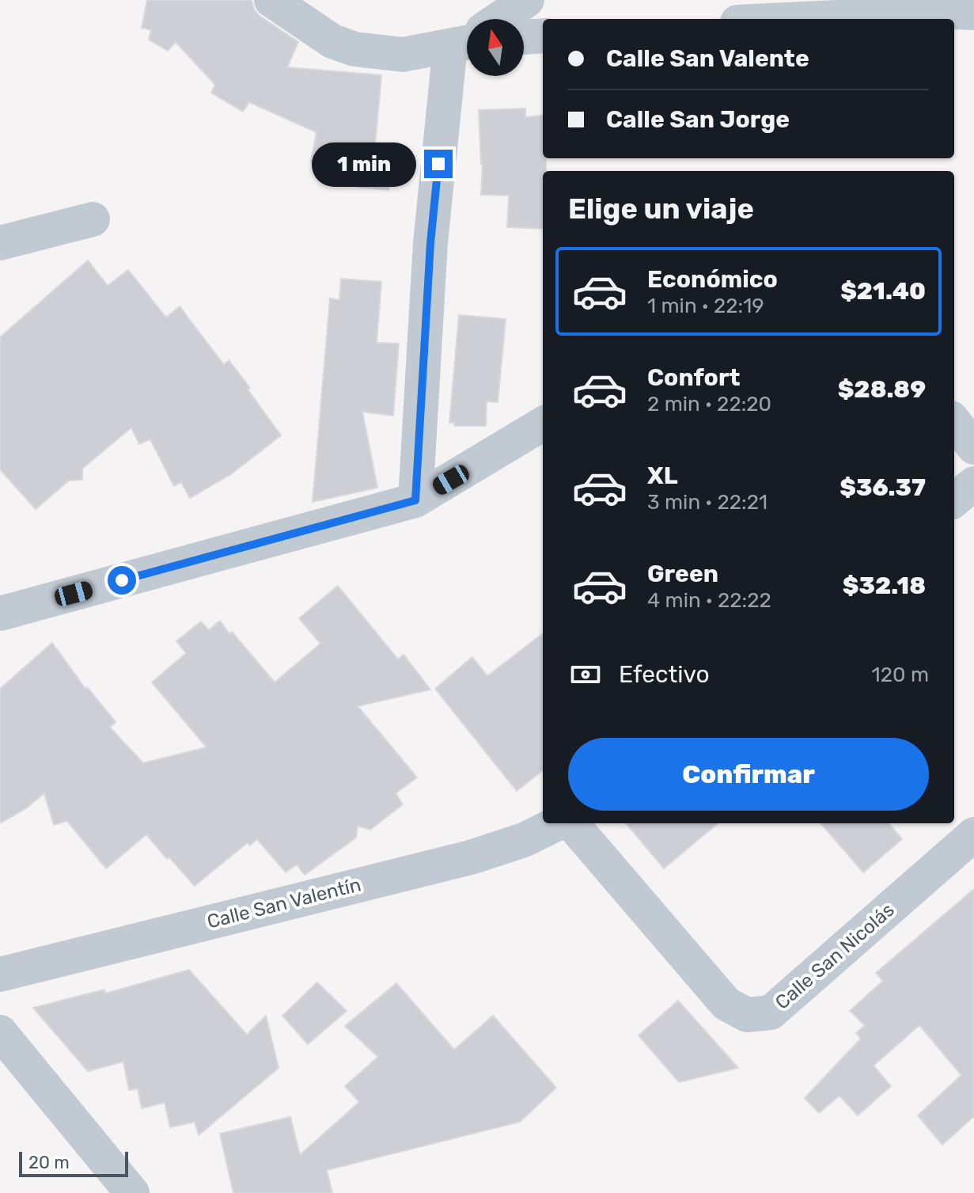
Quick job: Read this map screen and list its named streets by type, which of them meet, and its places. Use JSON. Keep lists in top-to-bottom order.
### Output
{
  "streets": {
    "street": ["Calle San Valentín", "Calle San Nicolás"]
  },
  "scale_bar": "20 m",
  "north": "top",
  "page": {
    "banner": ["Calle San Valente", "Calle San Jorge"],
    "bubble": "1 min",
    "heading": "Elige un viaje",
    "list": [
      {
        "name": "Económico",
        "note": "1 min · 22:19",
        "value": "$21.40"
      },
      {
        "name": "Confort",
        "note": "2 min · 22:20",
        "value": "$28.89"
      },
      {
        "name": "XL",
        "note": "3 min · 22:21",
        "value": "$36.37"
      },
      {
        "name": "Green",
        "note": "4 min · 22:22",
        "value": "$32.18"
      }
    ],
    "pay": ["Efectivo", "120 m"],
    "buttons": "Confirmar",
    "scale": "20 m"
  }
}
